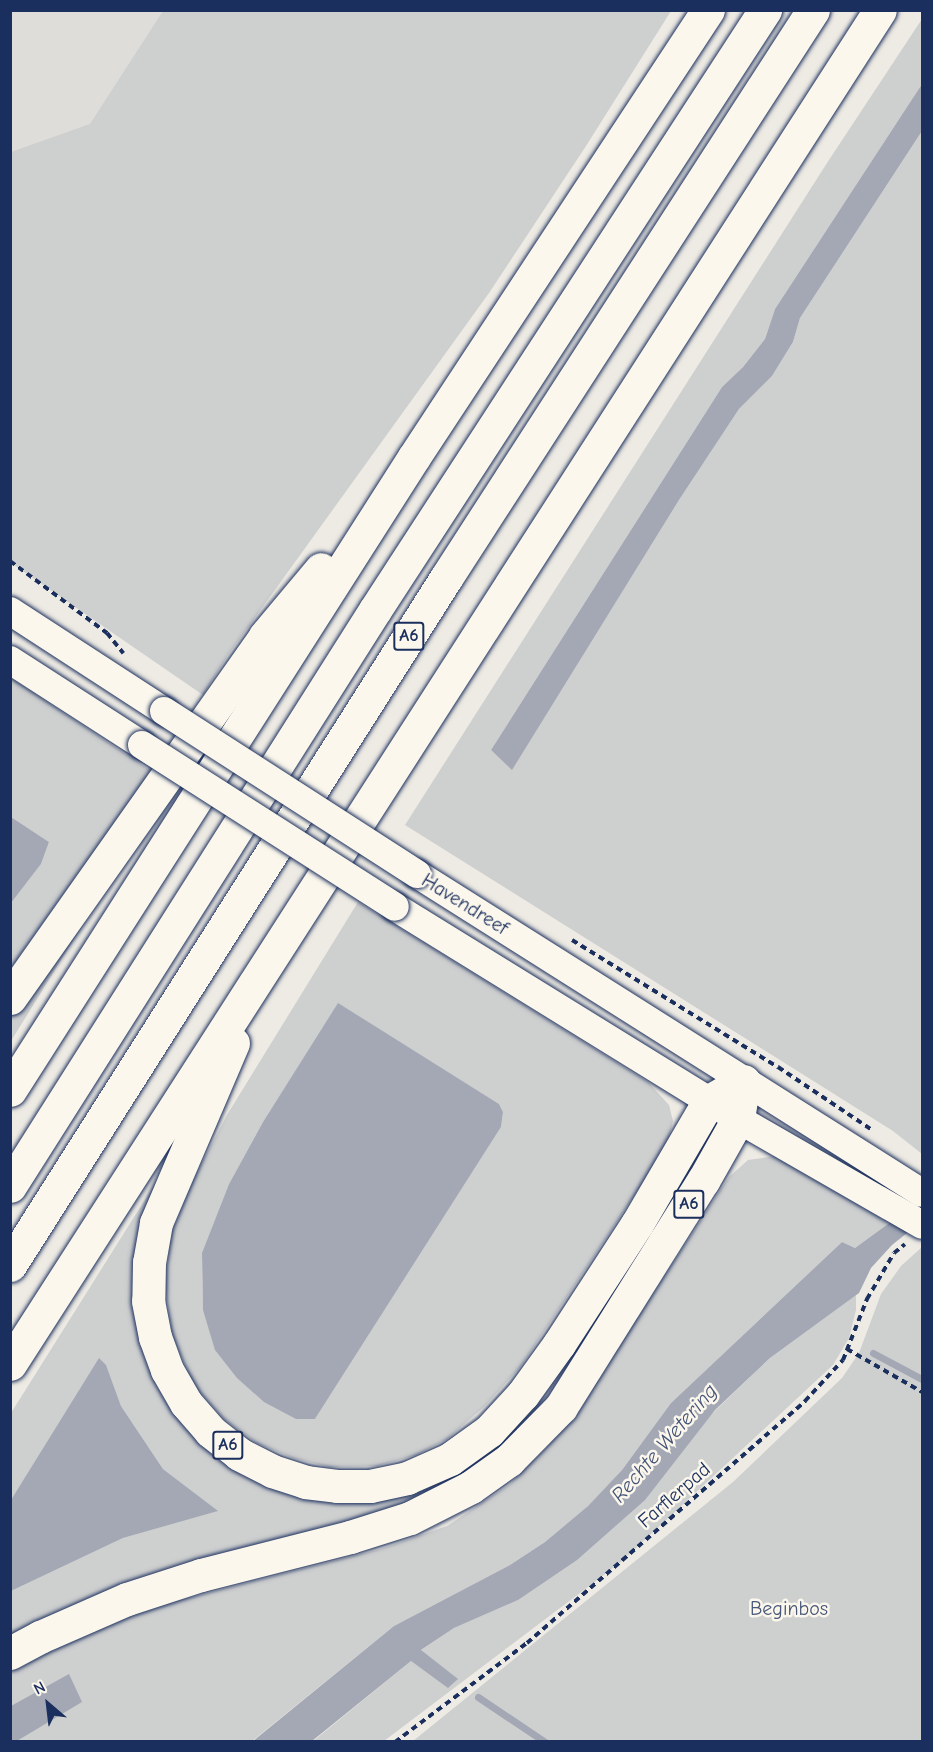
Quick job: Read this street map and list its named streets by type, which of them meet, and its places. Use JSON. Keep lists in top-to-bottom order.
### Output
{
  "streets": {
    "highway": ["A6"],
    "main road": ["Havendreef"],
    "path": ["Farflerpad"]
  },
  "crossings": [
    ["A6", "Havendreef"],
    ["Havendreef", "Farflerpad"]
  ],
  "water": ["Rechte Wetering"],
  "parks": ["Beginbos"],
  "north": "top left"
}
